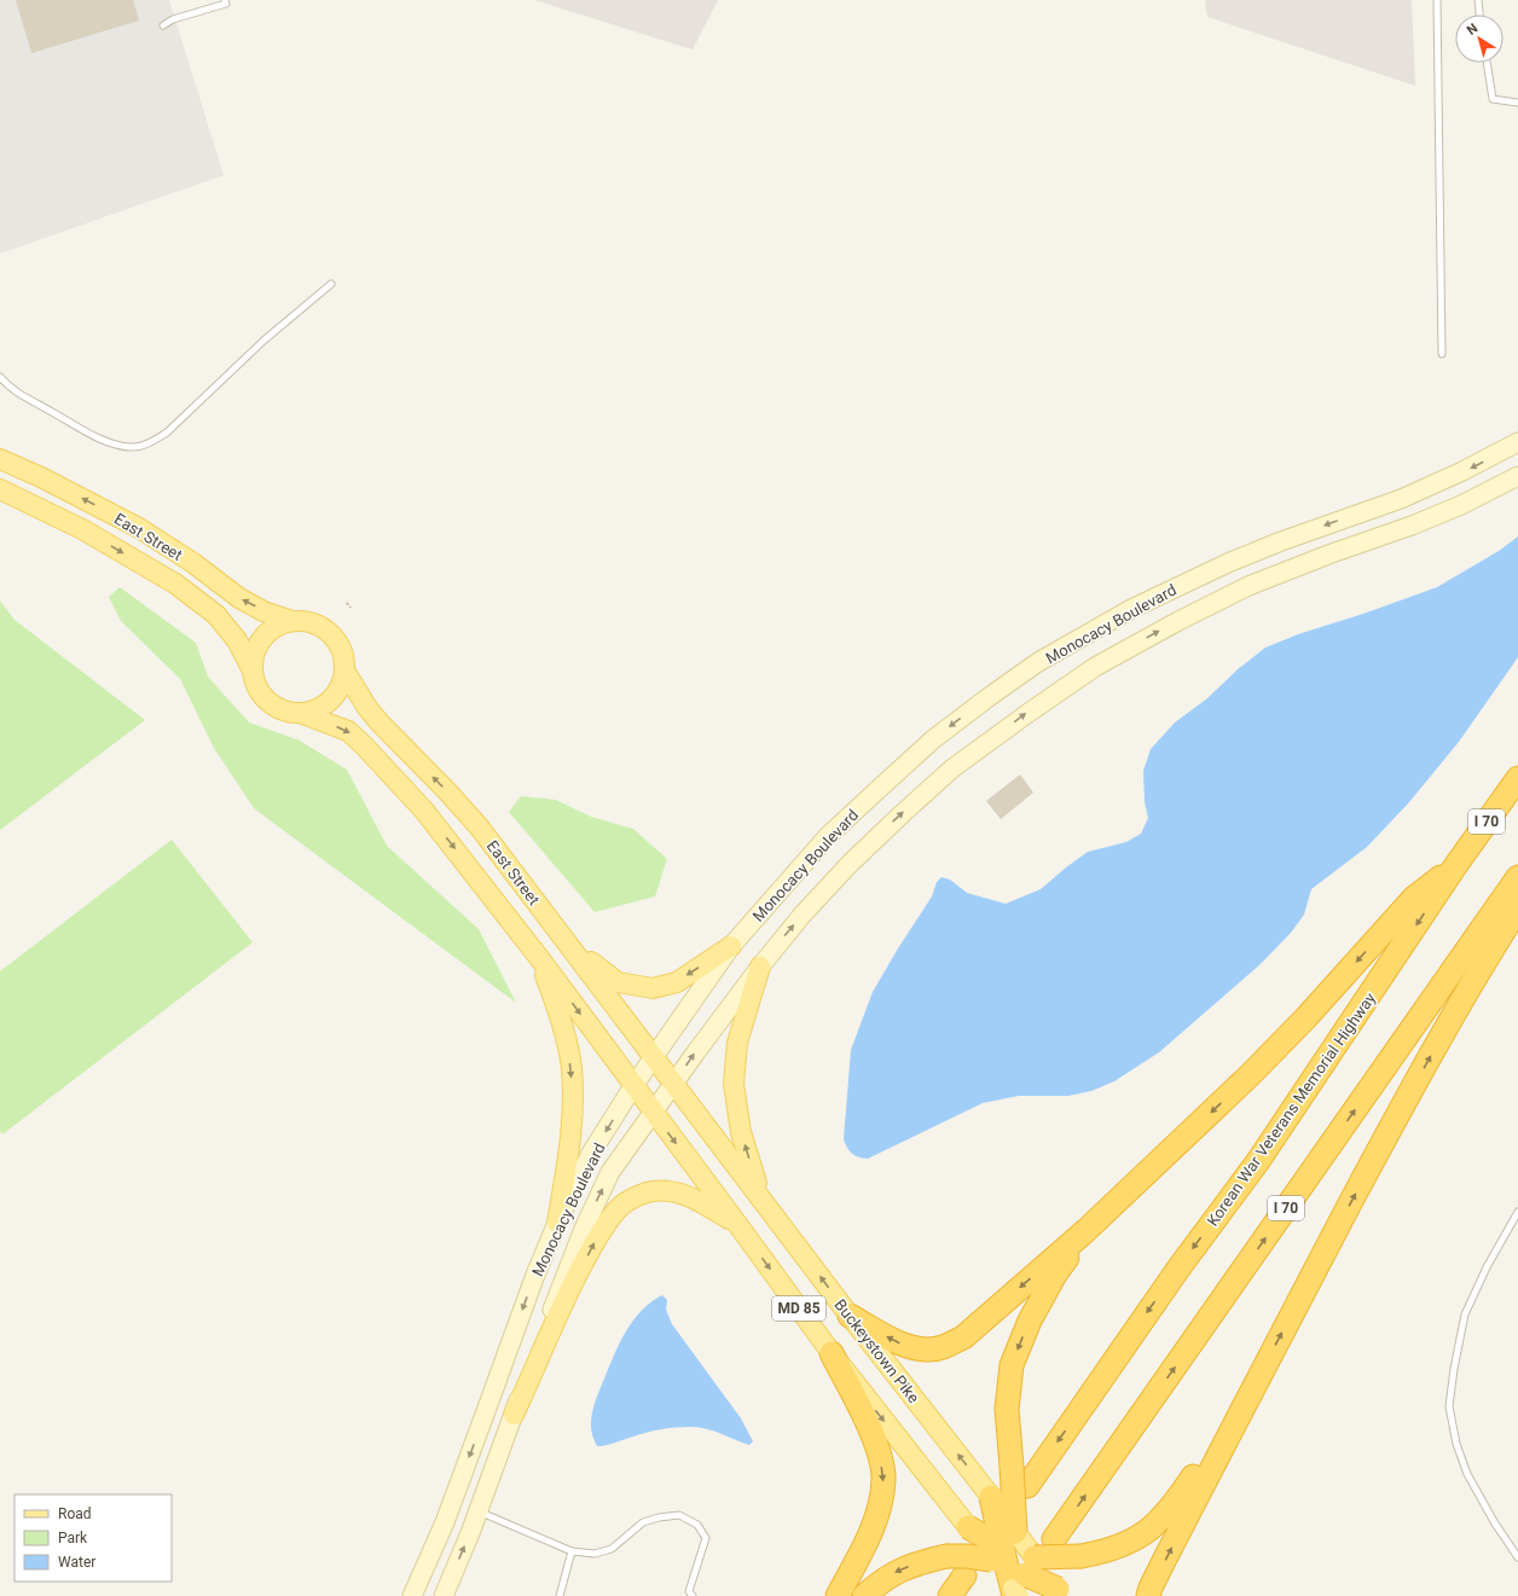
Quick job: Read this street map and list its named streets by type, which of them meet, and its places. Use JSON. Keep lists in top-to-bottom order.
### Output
{
  "streets": {
    "highway": ["I 70", "Korean War Veterans Memorial Highway"],
    "main road": [
      "East Street",
      "Monocacy Boulevard",
      "MD 85",
      "Buckeystown Pike"
    ]
  },
  "crossings": [
    ["East Street", "Monocacy Boulevard"],
    ["East Street", "MD 85"],
    ["East Street", "Buckeystown Pike"],
    ["Monocacy Boulevard", "MD 85"],
    ["Monocacy Boulevard", "Buckeystown Pike"]
  ],
  "legend": ["Road", "Park", "Water"],
  "north": "top left"
}
